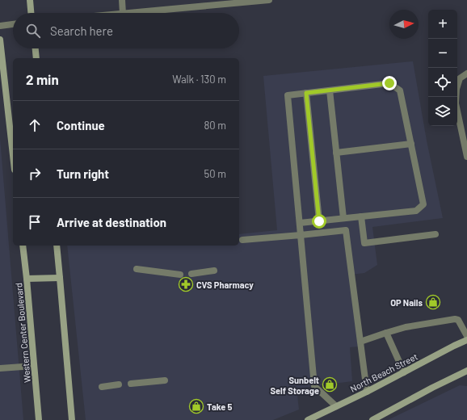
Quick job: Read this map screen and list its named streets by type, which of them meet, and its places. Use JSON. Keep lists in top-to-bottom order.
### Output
{
  "streets": {
    "main road": ["Western Center Boulevard", "North Beach Street"]
  },
  "places": {
    "pharmacy": ["CVS Pharmacy"],
    "shop": ["OP Nails", "Sunbelt Self Storage", "Take 5"]
  },
  "north": "right",
  "page": {
    "map_buttons": ["+", "−"],
    "search": "Search here",
    "heading": ["2 min", "Walk · 130 m"],
    "list": [
      ["Continue", "80 m"],
      ["Turn right", "50 m"],
      "Arrive at destination"
    ]
  }
}
